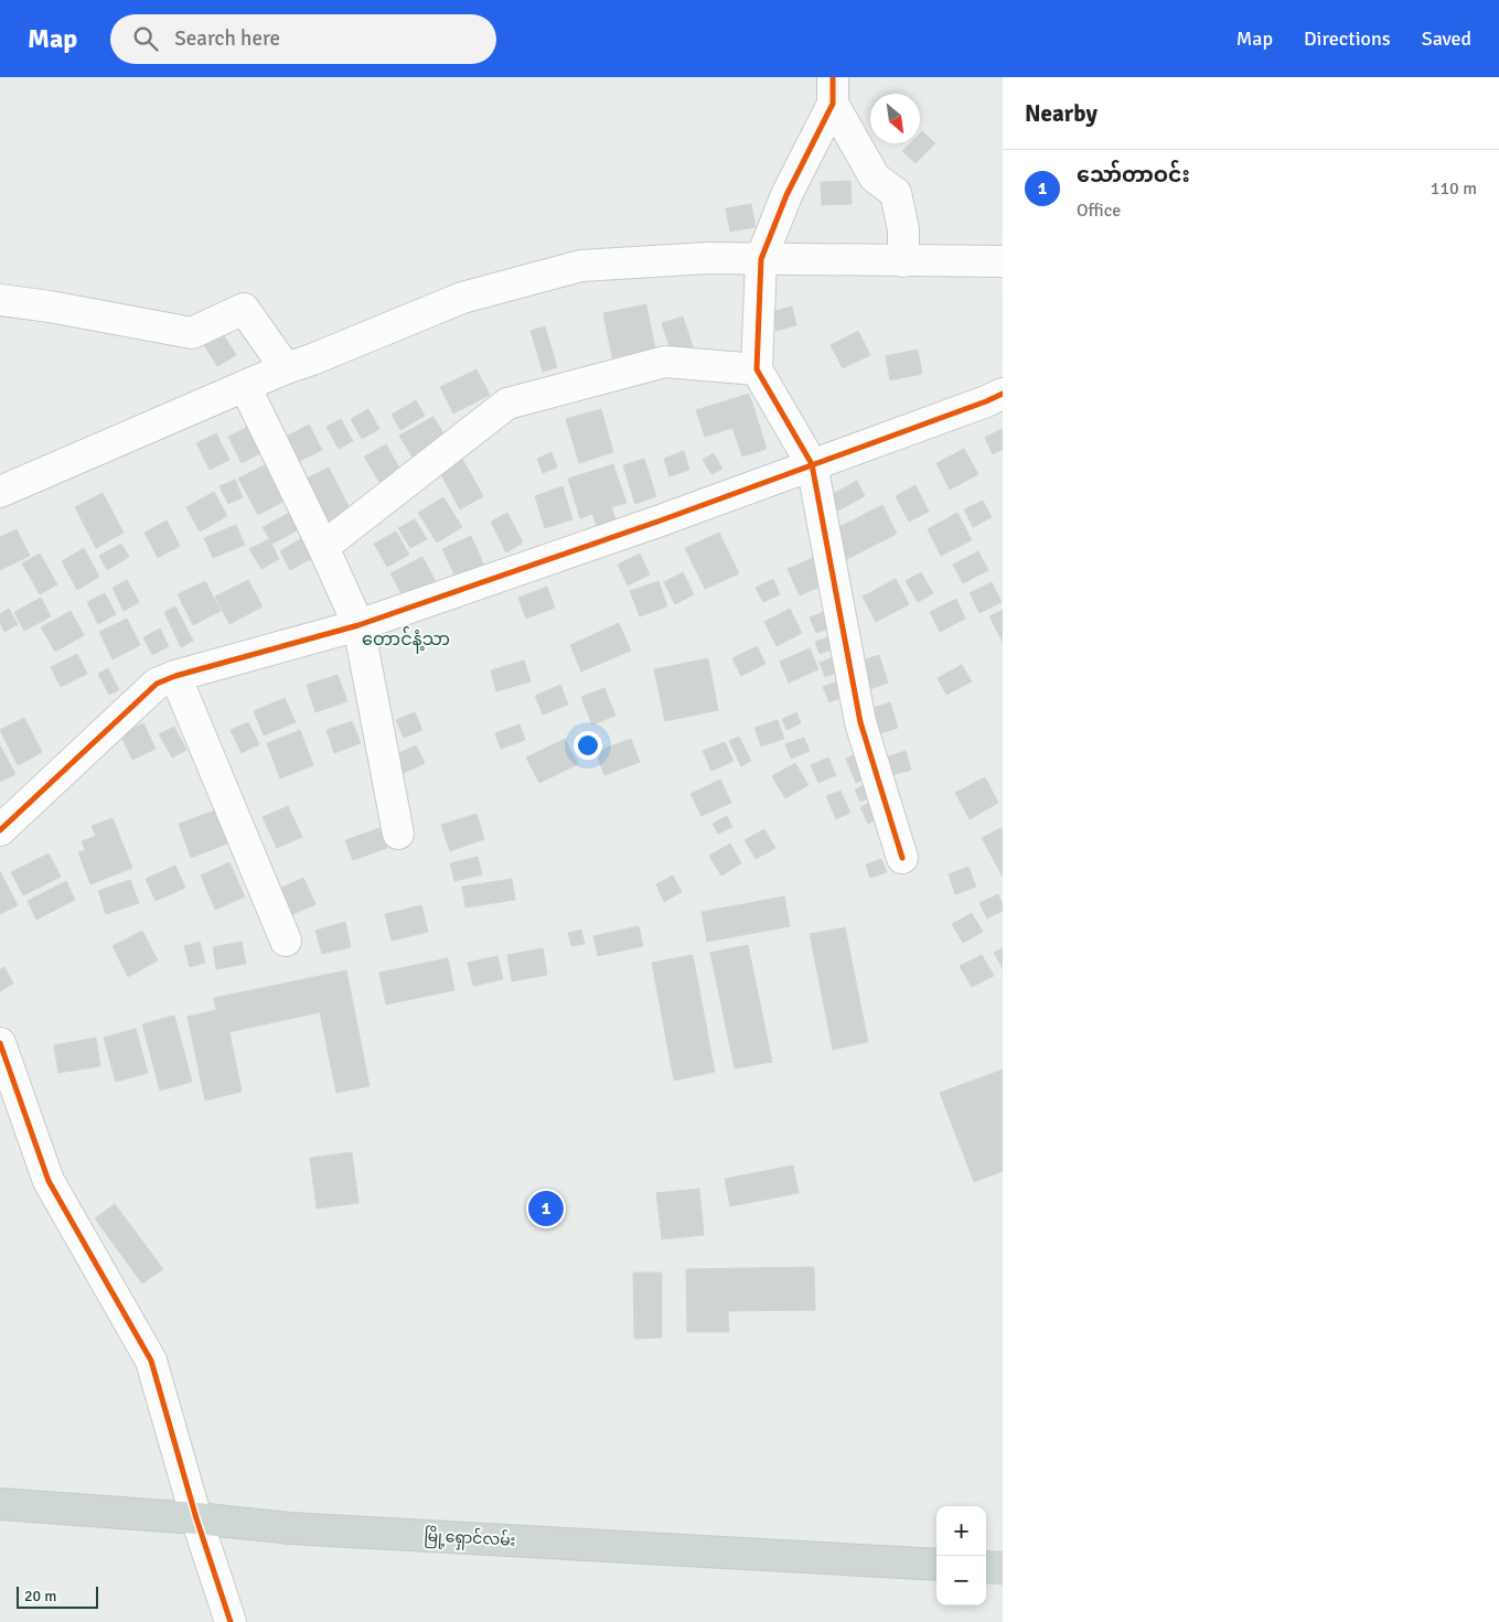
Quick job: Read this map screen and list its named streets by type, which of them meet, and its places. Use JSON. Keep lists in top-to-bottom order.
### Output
{
  "streets": {
    "main road": ["မြို့ရှောင်လမ်း"]
  },
  "districts": ["တောင်နံ့သာ"],
  "scale_bar": "20 m",
  "north": "bottom right",
  "page": {
    "header": "Map",
    "search": "Search here",
    "nav": ["Map", "Directions", "Saved"],
    "heading": "Nearby",
    "list": [
      {
        "mark": "1",
        "name": "သော်တာဝင်း",
        "note": "Office",
        "value": "110 m"
      }
    ],
    "pins": "1",
    "map_buttons": ["+", "−"],
    "scale": "20 m"
  }
}
